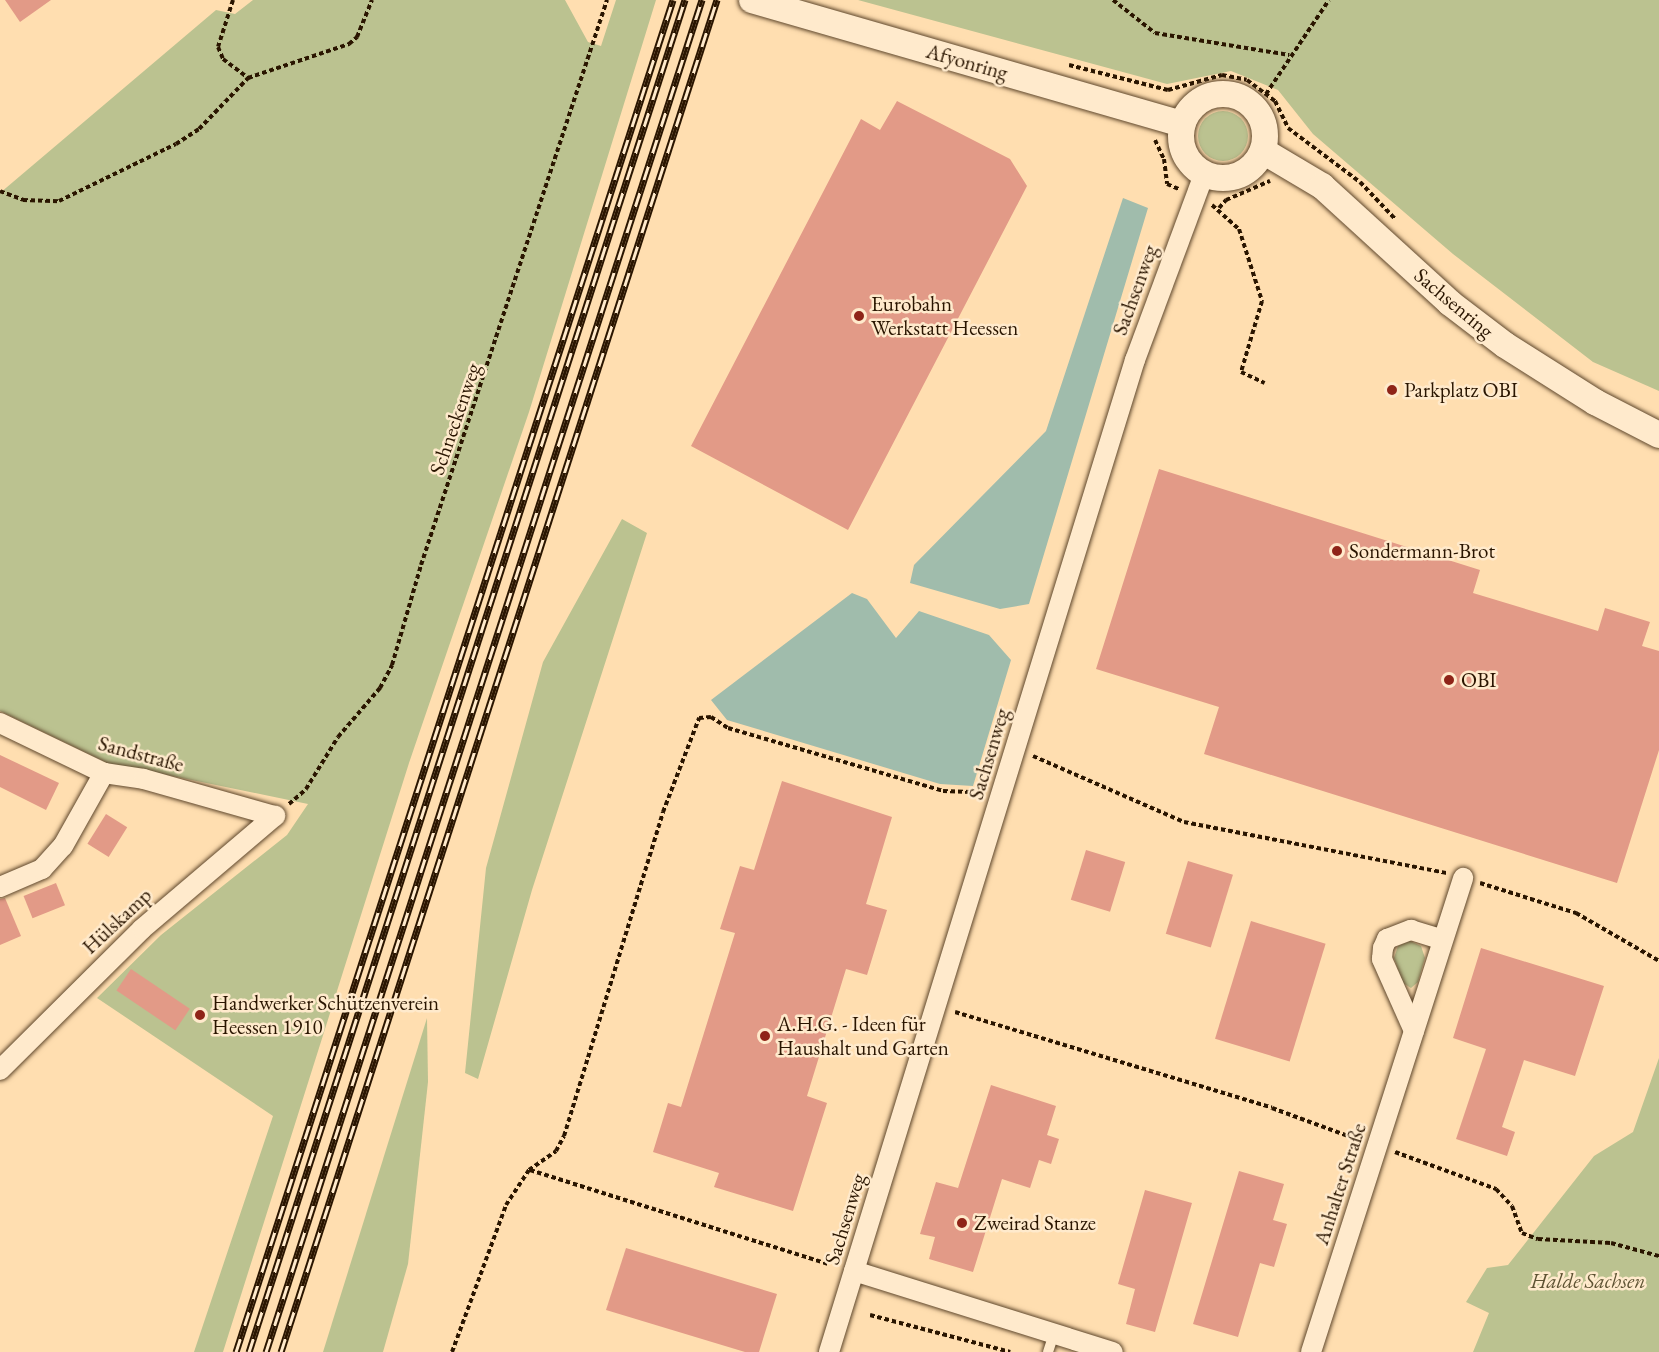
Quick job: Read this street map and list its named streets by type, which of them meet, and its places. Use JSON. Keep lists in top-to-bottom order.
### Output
{
  "streets": {
    "street": [
      "Afyonring",
      "Sachsenweg",
      "Sachsenring",
      "Sandstraße",
      "Hülskamp",
      "Anhalter Straße"
    ],
    "path": ["Schneckenweg"]
  },
  "crossings": [
    ["Afyonring", "Sachsenweg"],
    ["Afyonring", "Sachsenring"],
    ["Sachsenweg", "Sachsenring"],
    ["Schneckenweg", "Sandstraße"],
    ["Schneckenweg", "Hülskamp"],
    ["Sandstraße", "Hülskamp"]
  ],
  "parks": ["Halde Sachsen"],
  "places": [
    "Eurobahn Werkstatt Heessen",
    "Parkplatz OBI",
    "Sondermann-Brot",
    "OBI",
    "Handwerker Schützenverein Heessen 1910",
    "A.H.G. - Ideen für Haushalt und Garten",
    "Zweirad Stanze"
  ]
}
